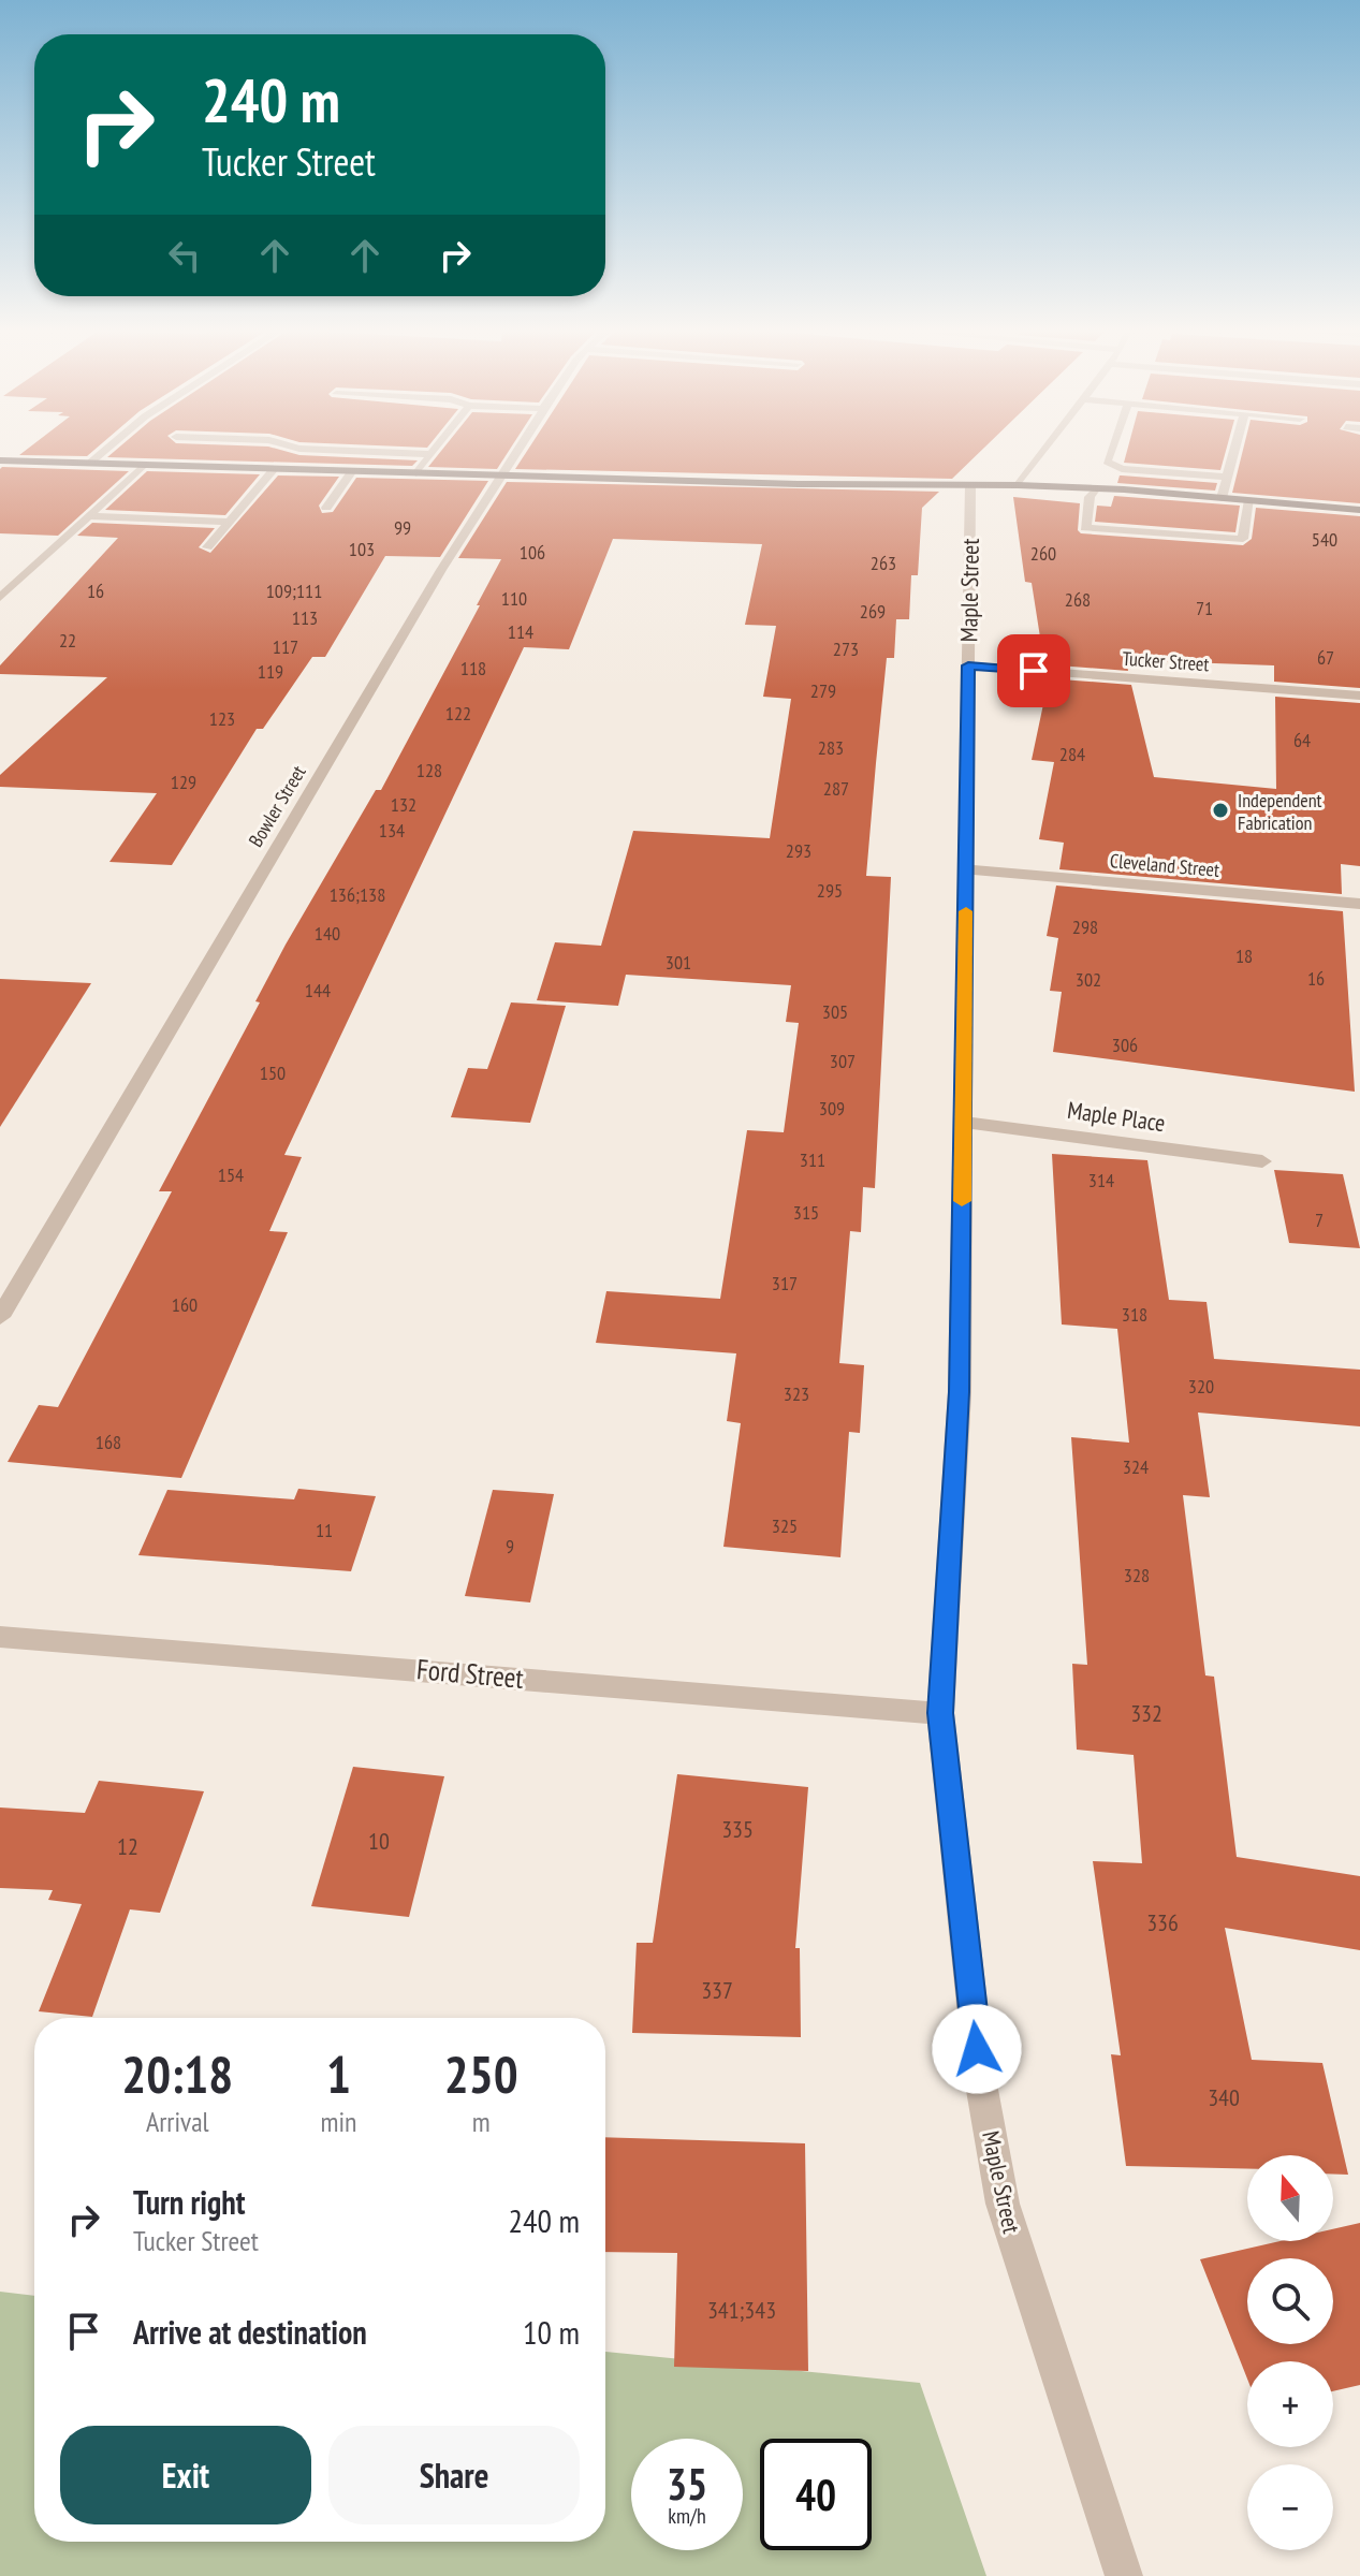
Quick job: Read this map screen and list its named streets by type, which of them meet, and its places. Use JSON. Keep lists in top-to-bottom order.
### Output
{
  "streets": {
    "street": [
      "Maple Street",
      "Tucker Street",
      "Bowler Street",
      "Cleveland Street",
      "Maple Place",
      "Ford Street"
    ]
  },
  "crossings": [
    ["Maple Street", "Tucker Street"],
    ["Maple Street", "Cleveland Street"],
    ["Maple Street", "Maple Place"],
    ["Maple Street", "Ford Street"]
  ],
  "places": ["Independent Fabrication"],
  "house_numbers": [
    "99",
    "540",
    "103",
    "106",
    "260",
    "263",
    "16",
    "109;111",
    "110",
    "268",
    "71",
    "269",
    "113",
    "114",
    "22",
    "117",
    "273",
    "67",
    "118",
    "119",
    "279",
    "122",
    "123",
    "64",
    "283",
    "284",
    "128",
    "129",
    "287",
    "132",
    "134",
    "293",
    "295",
    "136;138",
    "298",
    "140",
    "18",
    "301",
    "16",
    "302",
    "144",
    "305",
    "306",
    "307",
    "150",
    "309",
    "311",
    "154",
    "314",
    "315",
    "7",
    "317",
    "160",
    "318",
    "320",
    "323",
    "168",
    "324",
    "325",
    "11",
    "9",
    "328",
    "332",
    "335",
    "10",
    "12",
    "336",
    "337",
    "340",
    "341;343"
  ],
  "north": "top",
  "page": {
    "turn": ["240 m", "Tucker Street"],
    "eta": [
      "20:18",
      "Arrival",
      "1",
      "min",
      "250",
      "m"
    ],
    "map_buttons": ["+", "−"],
    "list": [
      {
        "name": "Turn right",
        "note": "Tucker Street",
        "value": "240 m"
      },
      {
        "name": "Arrive at destination",
        "value": "10 m"
      }
    ],
    "buttons": ["Exit", "Share"],
    "speed": "35 km/h",
    "limit": "40"
  }
}
